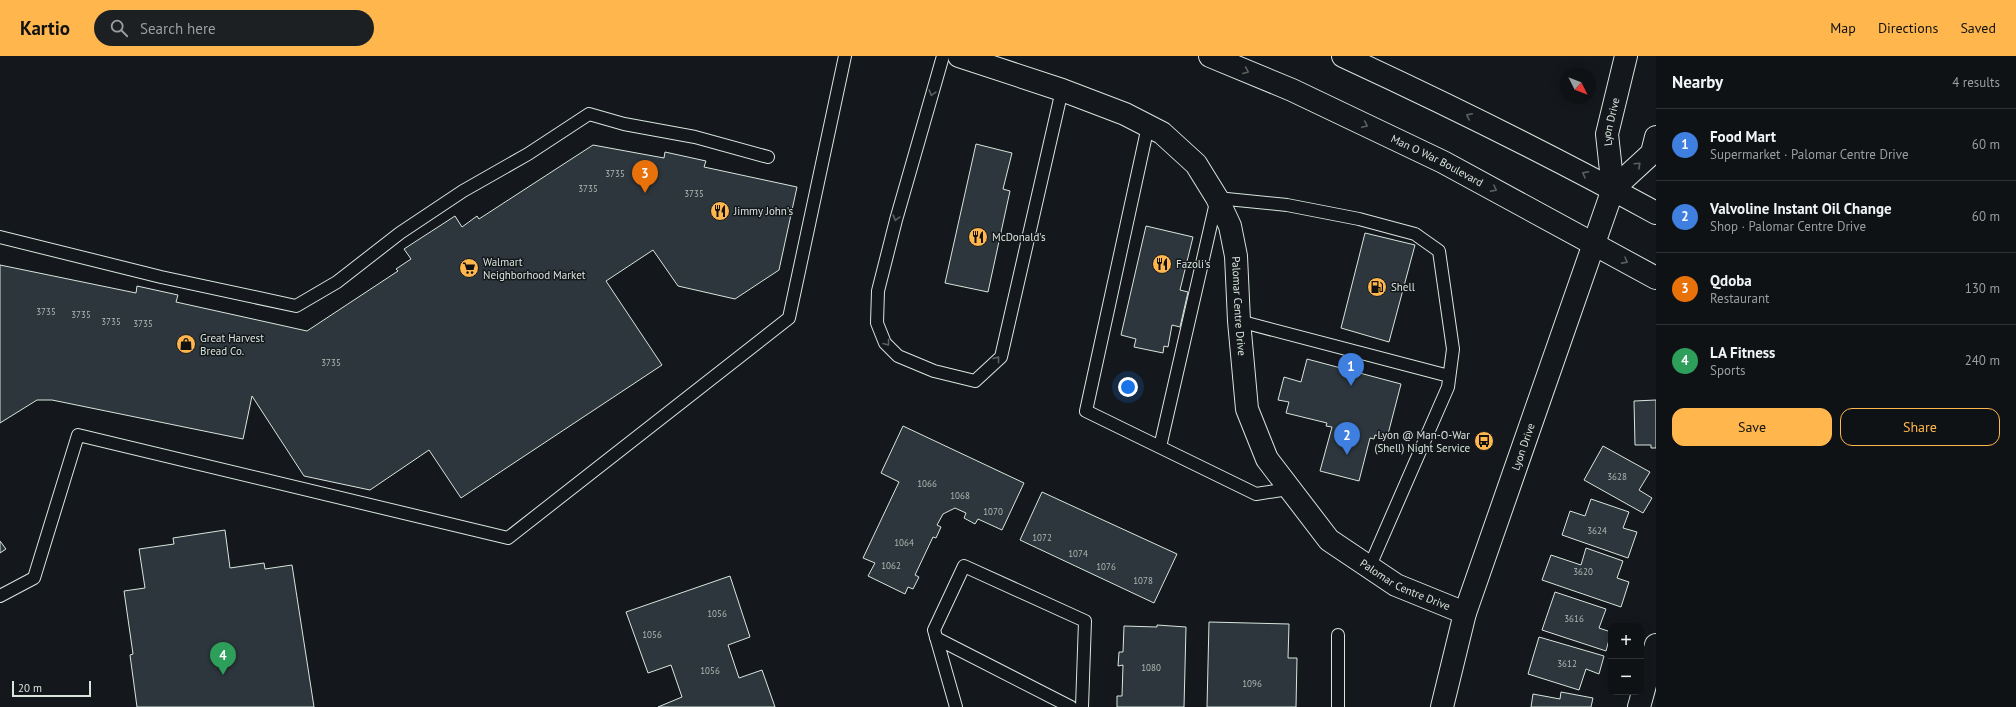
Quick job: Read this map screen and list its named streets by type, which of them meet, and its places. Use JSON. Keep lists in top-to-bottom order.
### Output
{
  "streets": {
    "street": ["Lyon Drive", "Man O War Boulevard", "Palomar Centre Drive"]
  },
  "crossings": [
    ["Lyon Drive", "Man O War Boulevard"],
    ["Lyon Drive", "Palomar Centre Drive"]
  ],
  "places": {
    "restaurant": ["Jimmy John's", "McDonald's", "Fazoli's"],
    "supermarket": ["Walmart Neighborhood Market"],
    "fuel station": ["Shell"],
    "shop": ["Great Harvest Bread Co."],
    "bus stop": ["Lyon @ Man-O-War (Shell) Night Service"]
  },
  "house_numbers": [
    "3735",
    "3735",
    "3735",
    "3735",
    "3735",
    "3735",
    "3735",
    "3735",
    "3628",
    "1066",
    "1068",
    "1070",
    "3624",
    "1072",
    "1064",
    "1074",
    "1062",
    "1076",
    "3620",
    "1078",
    "1056",
    "3616",
    "1056",
    "3612",
    "1080",
    "1056",
    "1096"
  ],
  "scale_bar": "20 m",
  "north": "bottom right",
  "page": {
    "header": "Kartio",
    "search": "Search here",
    "nav": ["Map", "Directions", "Saved"],
    "heading": ["Nearby", "4 results"],
    "list": [
      {
        "mark": "1",
        "name": "Food Mart",
        "note": "Supermarket · Palomar Centre Drive",
        "value": "60 m"
      },
      {
        "mark": "2",
        "name": "Valvoline Instant Oil Change",
        "note": "Shop · Palomar Centre Drive",
        "value": "60 m"
      },
      {
        "mark": "3",
        "name": "Qdoba",
        "note": "Restaurant",
        "value": "130 m"
      },
      {
        "mark": "4",
        "name": "LA Fitness",
        "note": "Sports",
        "value": "240 m"
      }
    ],
    "pins": [
      "3",
      "1",
      "2",
      "4"
    ],
    "buttons": ["Save", "Share"],
    "map_buttons": ["+", "−"],
    "scale": "20 m"
  }
}
